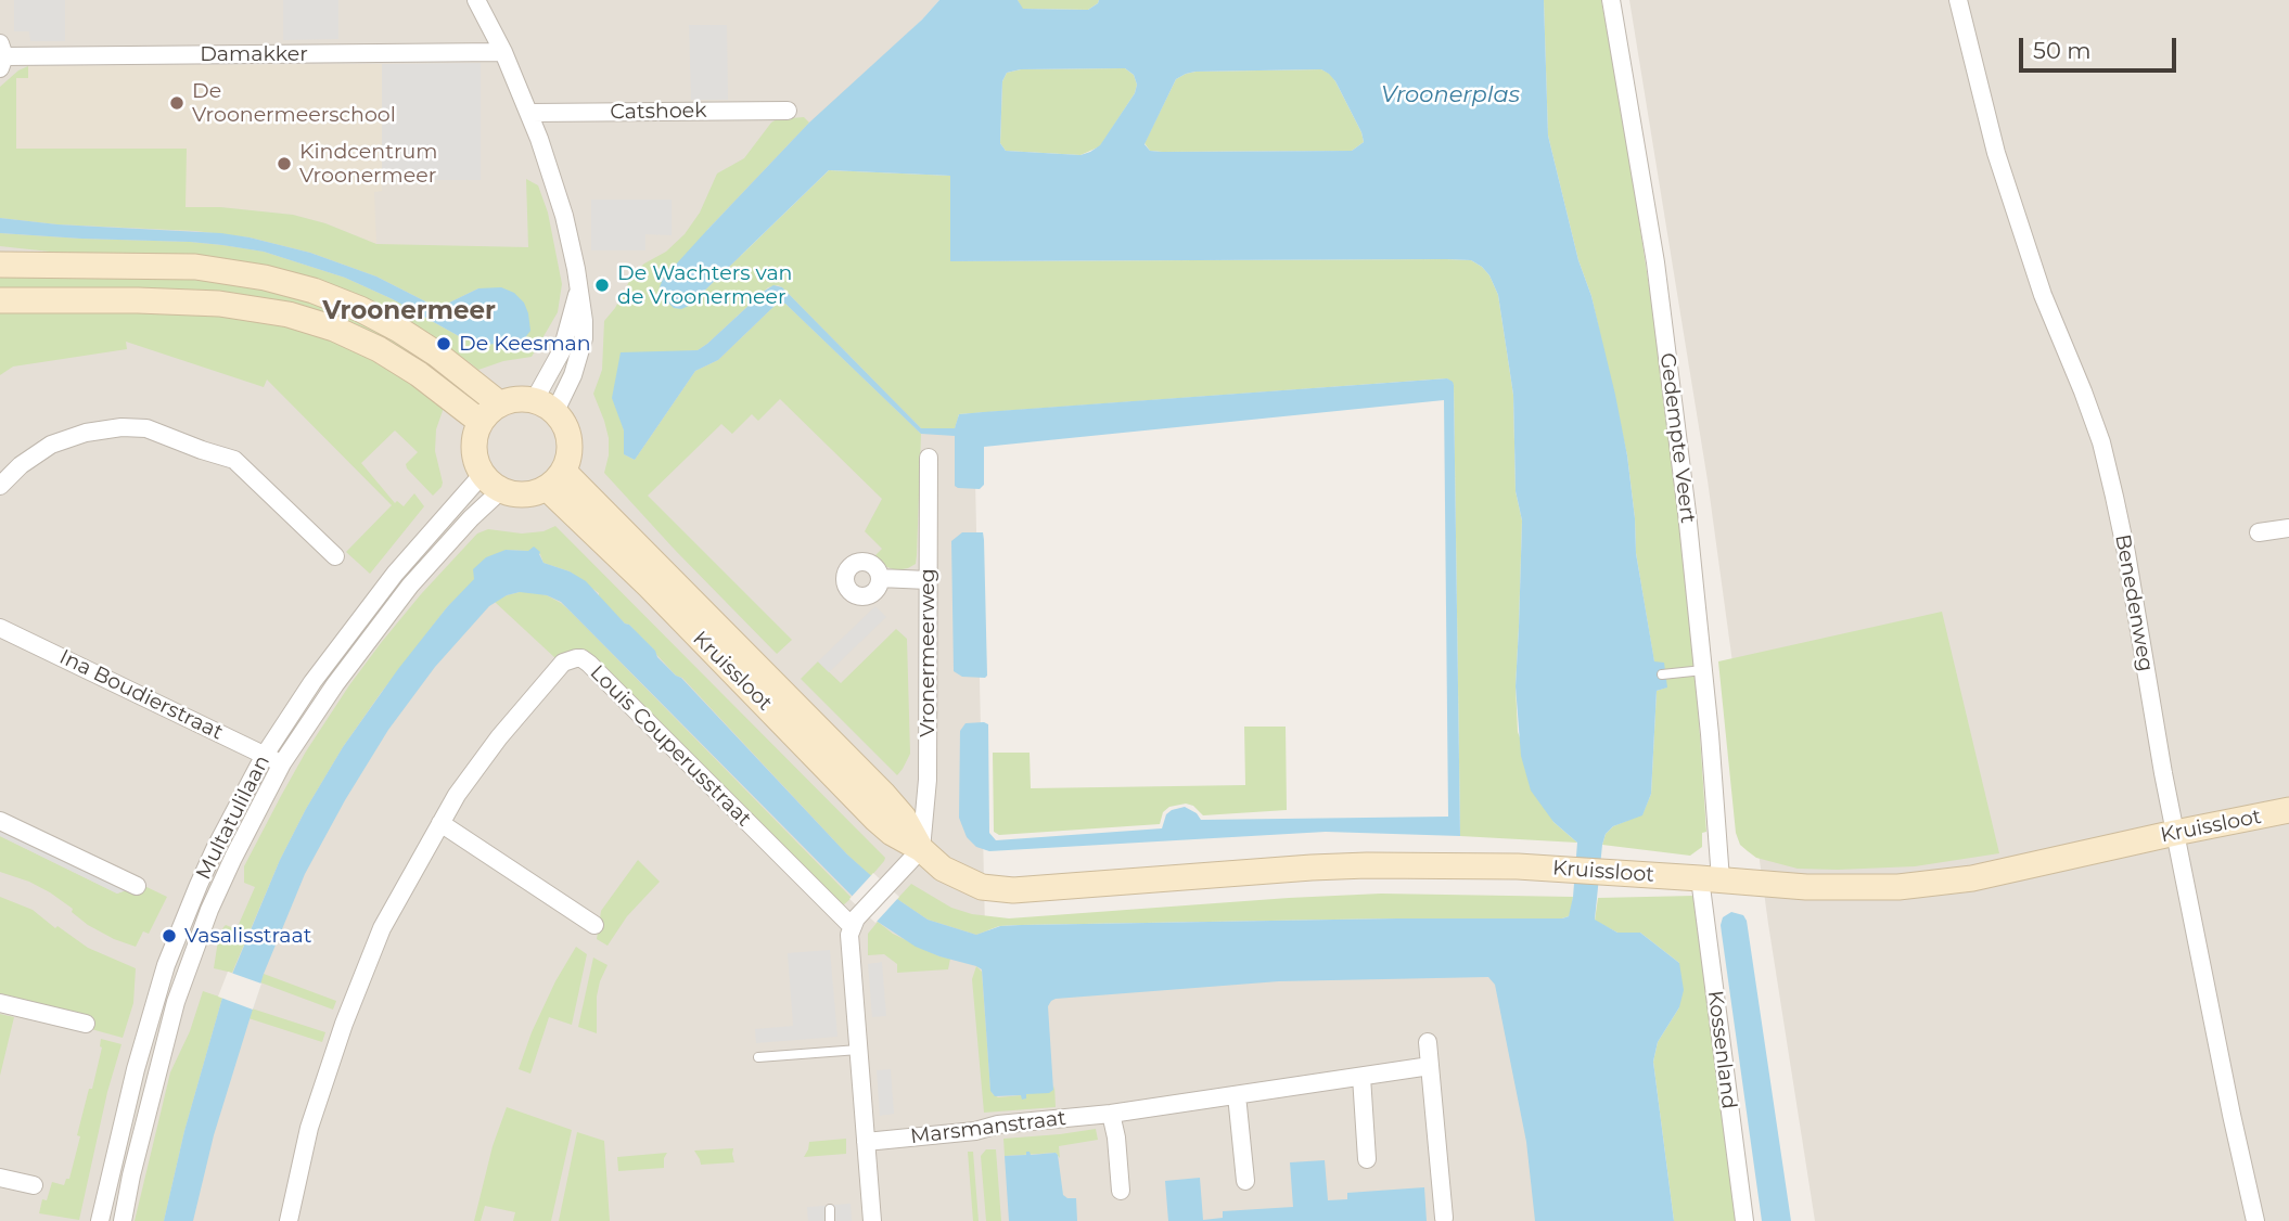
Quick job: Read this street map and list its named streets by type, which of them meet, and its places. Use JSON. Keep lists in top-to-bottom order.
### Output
{
  "streets": {
    "street": [
      "Damakker",
      "Catshoek",
      "Gedempte Veert",
      "Benedenweg",
      "Vronermeerweg",
      "Kruissloot",
      "Ina Boudierstraat",
      "Louis Couperusstraat",
      "Multatulilaan",
      "Kossenland",
      "Marsmanstraat"
    ]
  },
  "crossings": [
    ["Gedempte Veert", "Kruissloot"],
    ["Gedempte Veert", "Kossenland"],
    ["Benedenweg", "Kruissloot"],
    ["Vronermeerweg", "Kruissloot"],
    ["Kruissloot", "Multatulilaan"],
    ["Kruissloot", "Kossenland"],
    ["Ina Boudierstraat", "Multatulilaan"]
  ],
  "districts": ["Vroonermeer"],
  "water": ["Vroonerplas"],
  "places": [
    "De Vroonermeerschool",
    "Kindcentrum Vroonermeer",
    "De Wachters van de Vroonermeer",
    "De Keesman",
    "Vasalisstraat"
  ],
  "scale_bar": "50 m"
}
